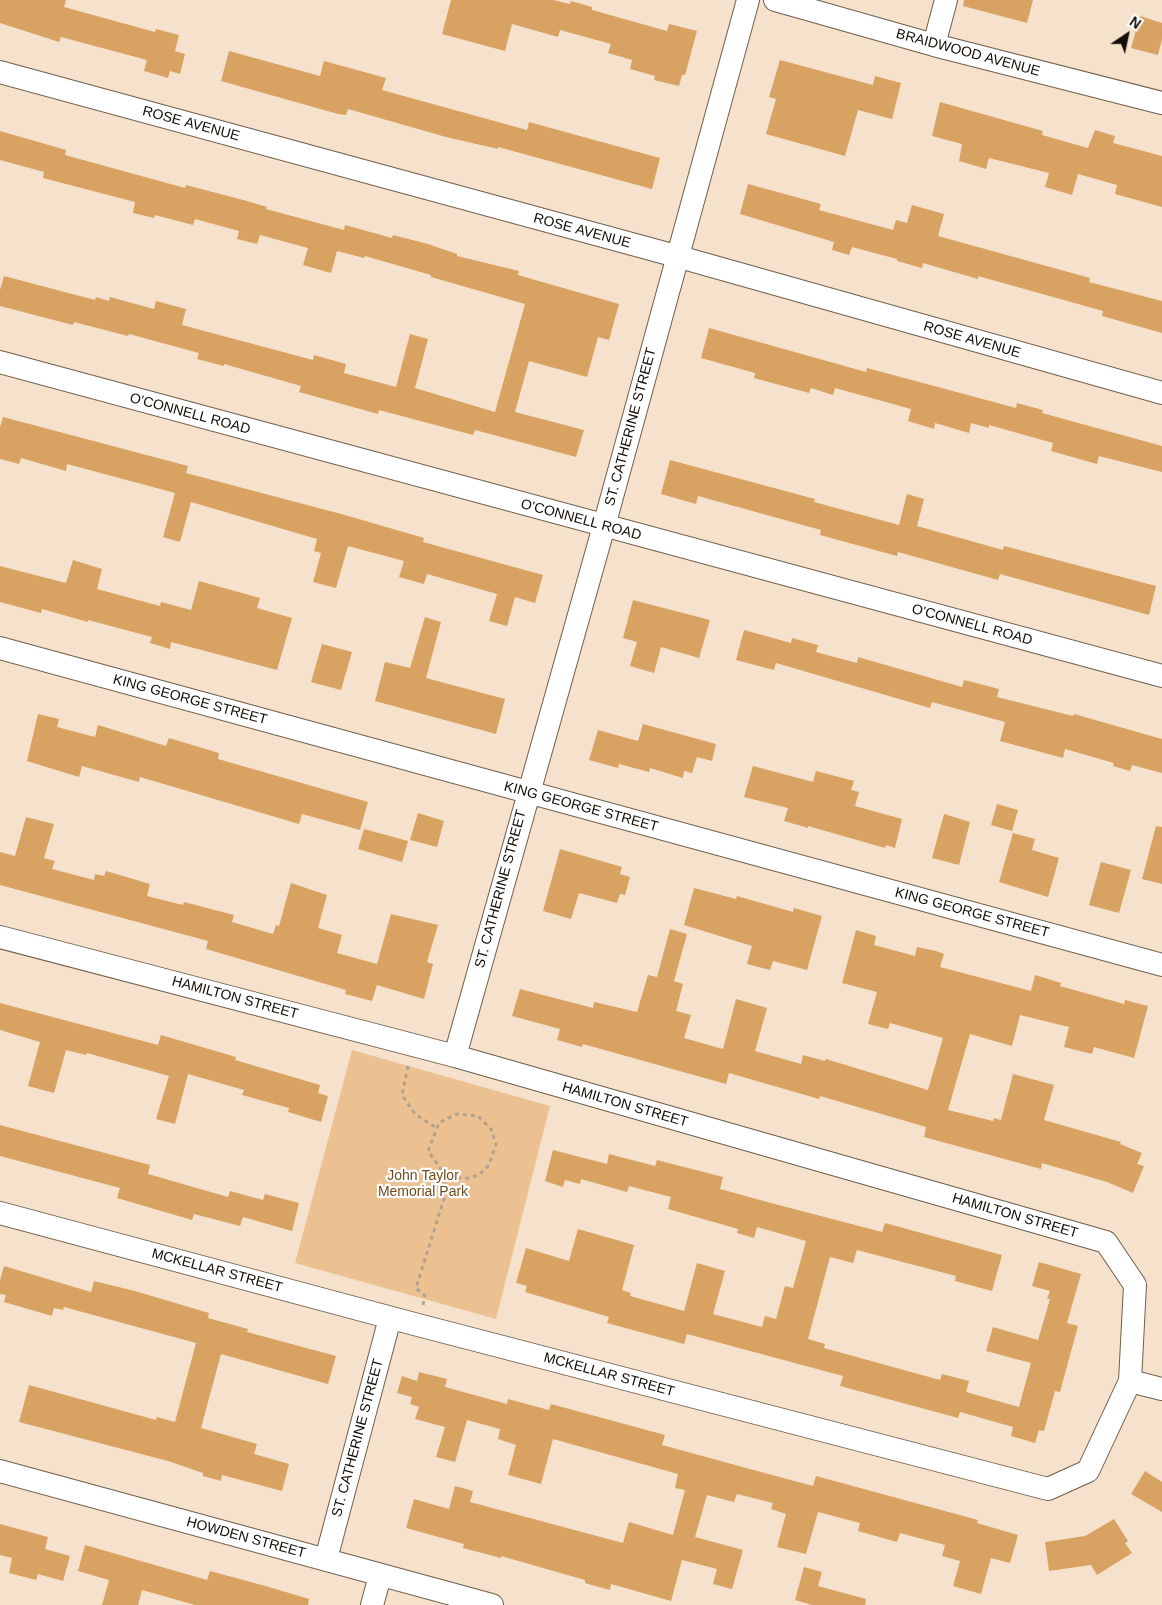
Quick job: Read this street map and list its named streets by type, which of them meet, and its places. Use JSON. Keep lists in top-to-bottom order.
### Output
{
  "streets": {
    "street": [
      "BRAIDWOOD AVENUE",
      "ROSE AVENUE",
      "O'CONNELL ROAD",
      "ST. CATHERINE STREET",
      "KING GEORGE STREET",
      "HAMILTON STREET",
      "MCKELLAR STREET",
      "HOWDEN STREET"
    ]
  },
  "crossings": [
    ["ROSE AVENUE", "ST. CATHERINE STREET"],
    ["O'CONNELL ROAD", "ST. CATHERINE STREET"],
    ["ST. CATHERINE STREET", "KING GEORGE STREET"],
    ["ST. CATHERINE STREET", "HAMILTON STREET"],
    ["ST. CATHERINE STREET", "MCKELLAR STREET"],
    ["ST. CATHERINE STREET", "HOWDEN STREET"],
    ["HAMILTON STREET", "MCKELLAR STREET"]
  ],
  "parks": ["John Taylor Memorial Park"],
  "north": "top right"
}
